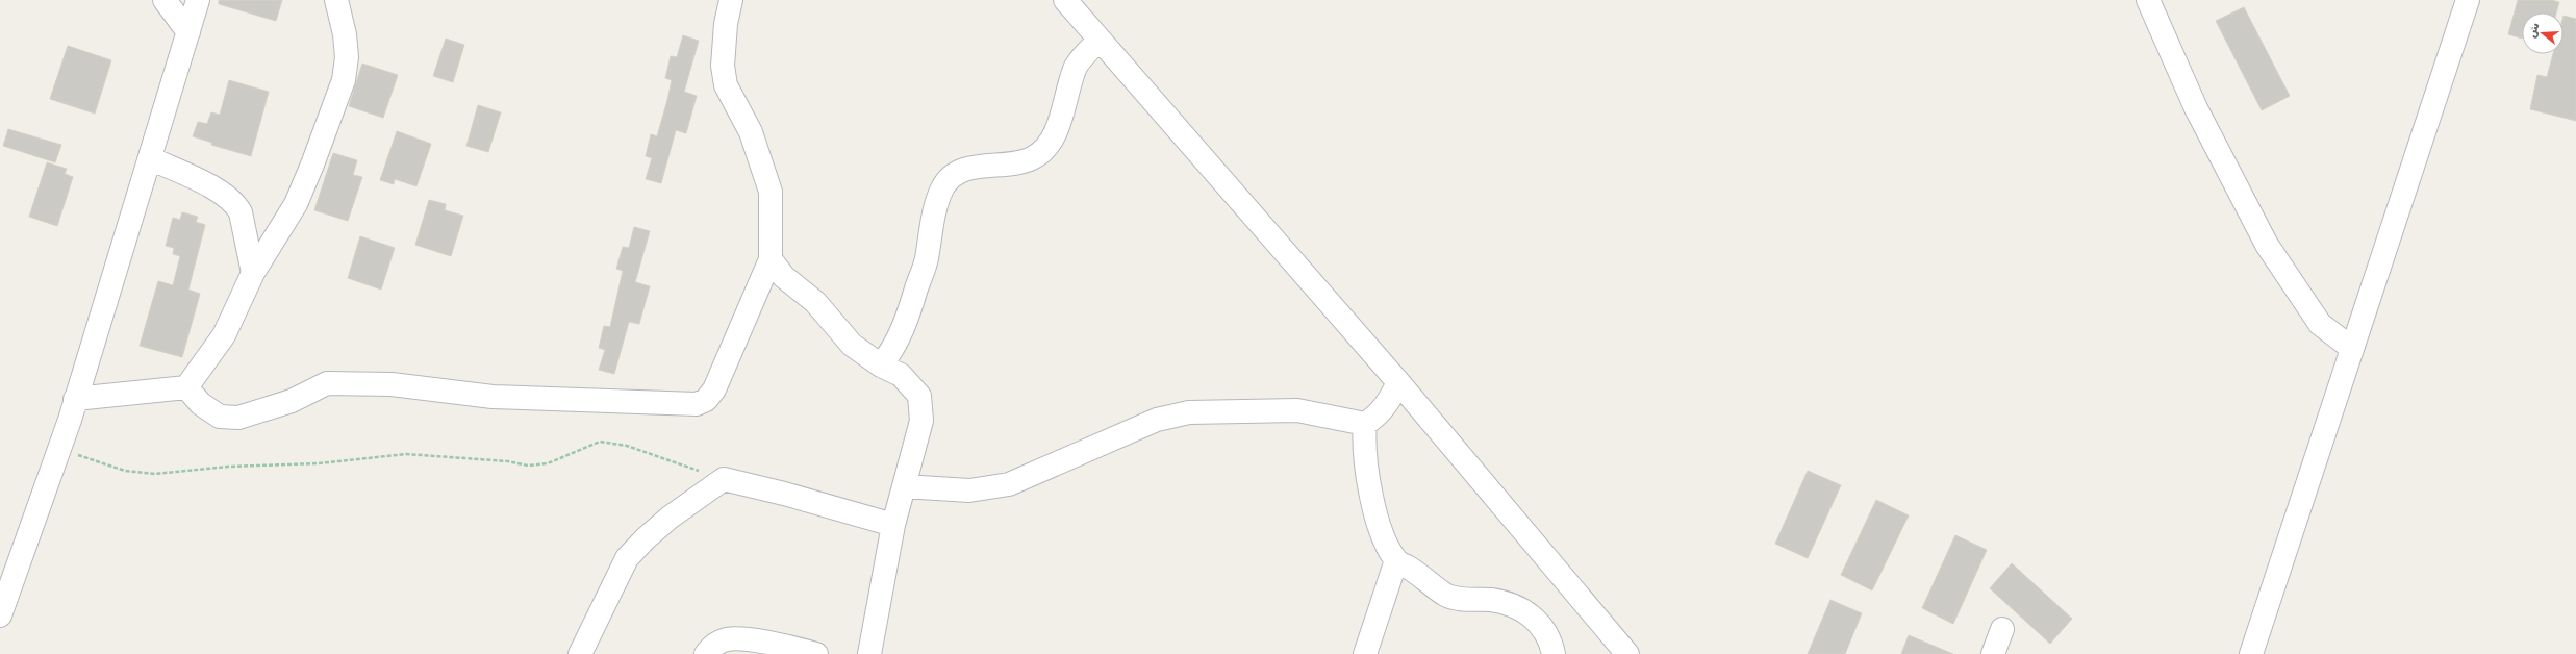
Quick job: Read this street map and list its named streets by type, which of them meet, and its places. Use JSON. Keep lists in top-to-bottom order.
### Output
{
  "north": "left"
}
